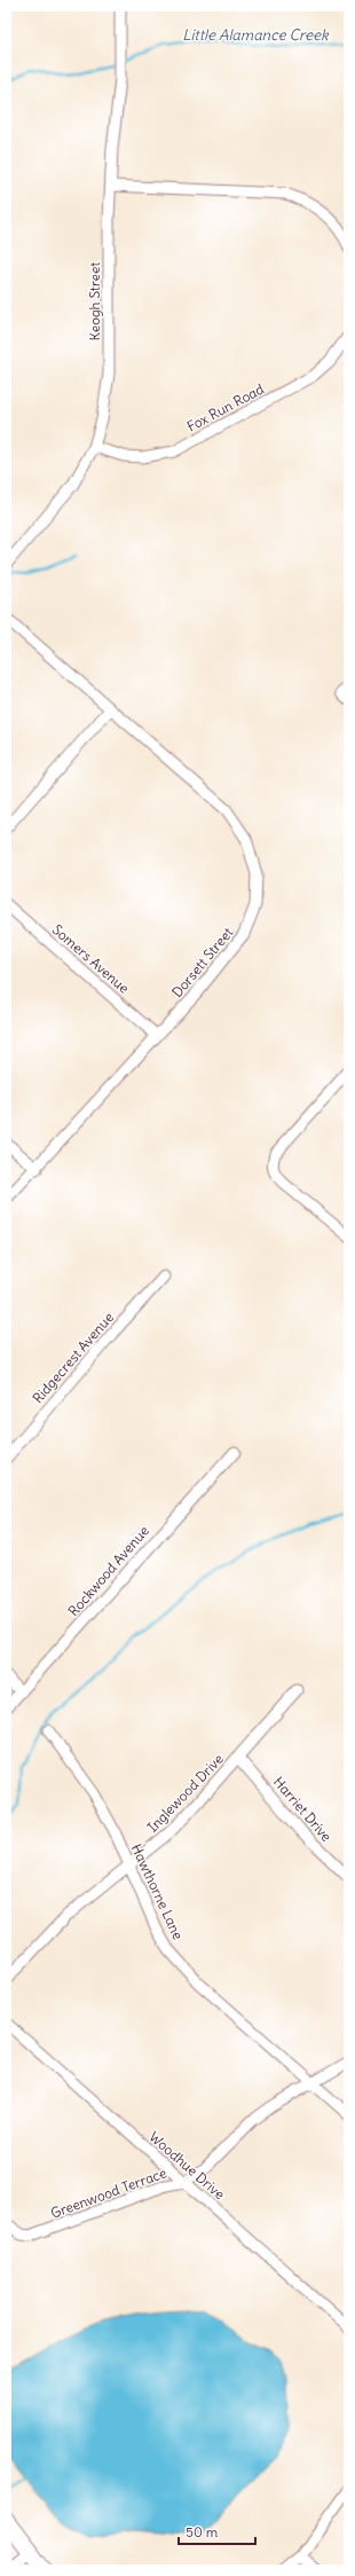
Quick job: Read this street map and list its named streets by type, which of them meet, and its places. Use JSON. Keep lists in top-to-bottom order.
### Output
{
  "streets": {
    "street": [
      "Keogh Street",
      "Fox Run Road",
      "Somers Avenue",
      "Dorsett Street",
      "Ridgecrest Avenue",
      "Rockwood Avenue",
      "Inglewood Drive",
      "Harriet Drive",
      "Hawthorne Lane",
      "Woodhue Drive",
      "Greenwood Terrace"
    ]
  },
  "crossings": [
    ["Keogh Street", "Fox Run Road"],
    ["Somers Avenue", "Dorsett Street"],
    ["Inglewood Drive", "Harriet Drive"],
    ["Inglewood Drive", "Hawthorne Lane"],
    ["Hawthorne Lane", "Greenwood Terrace"],
    ["Woodhue Drive", "Greenwood Terrace"]
  ],
  "water": ["Little Alamance Creek"],
  "scale_bar": "50 m"
}
